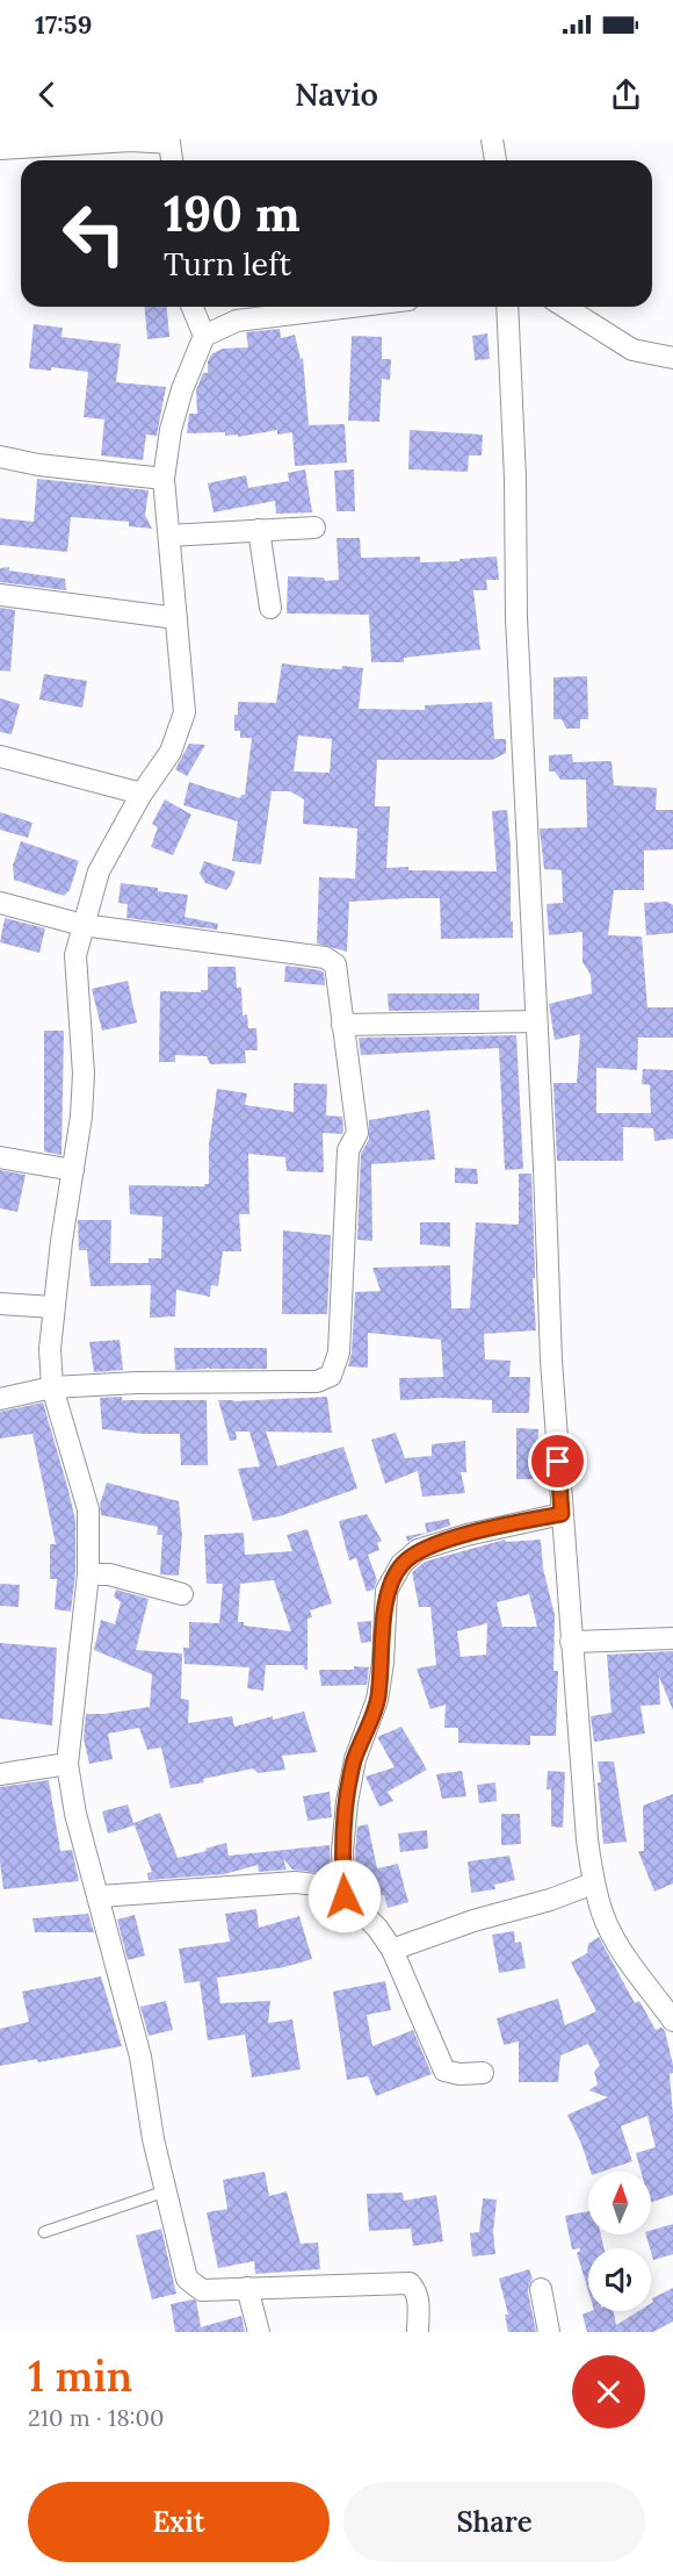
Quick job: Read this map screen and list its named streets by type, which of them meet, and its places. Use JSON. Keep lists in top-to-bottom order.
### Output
{
  "north": "top",
  "page": {
    "status": "17:59",
    "header": "Navio",
    "turn": ["190 m", "Turn left"],
    "heading": ["1 min", "210 m · 18:00"],
    "buttons": ["Exit", "Share"]
  }
}
